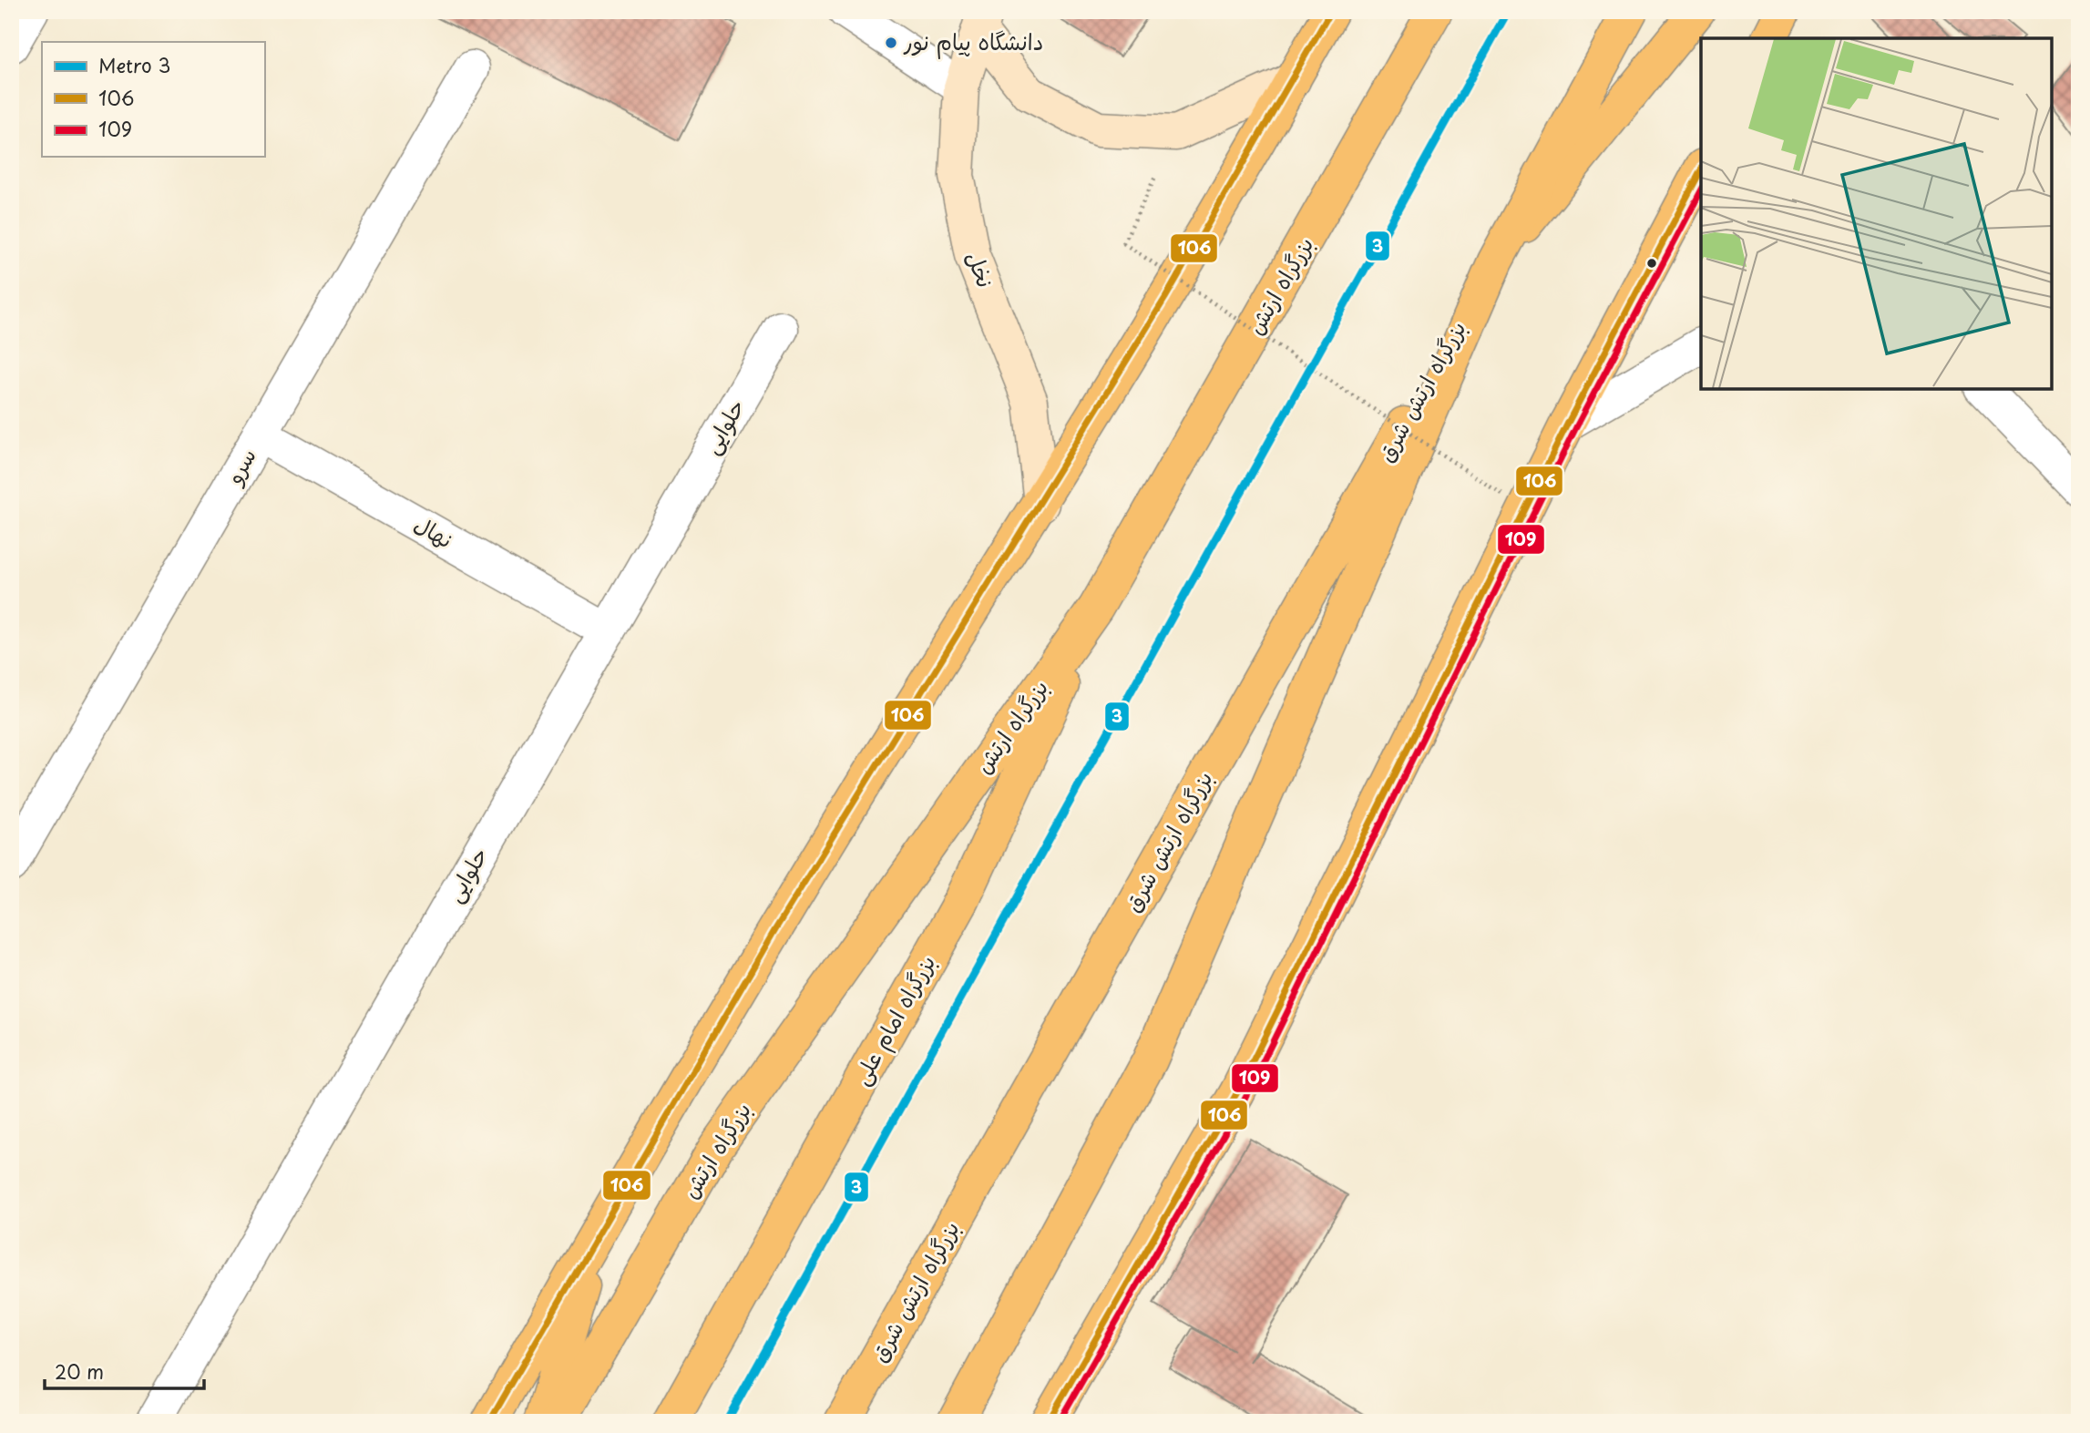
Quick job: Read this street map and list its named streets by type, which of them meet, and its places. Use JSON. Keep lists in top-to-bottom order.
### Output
{
  "streets": {
    "main road": [
      "نخل",
      "بزرگراه ارتش",
      "بزرگراه ارتش شرق",
      "بزرگراه امام علی"
    ],
    "street": ["حلوایی", "سرو", "نهال"]
  },
  "crossings": [
    ["بزرگراه ارتش", "بزرگراه امام علی"],
    ["حلوایی", "نهال"],
    ["سرو", "نهال"]
  ],
  "places": ["دانشگاه پیام نور"],
  "lines": ["metro line 3", "transit line 106", "transit line 109"],
  "legend": ["Metro 3", "106", "109"],
  "scale_bar": "20 m"
}
